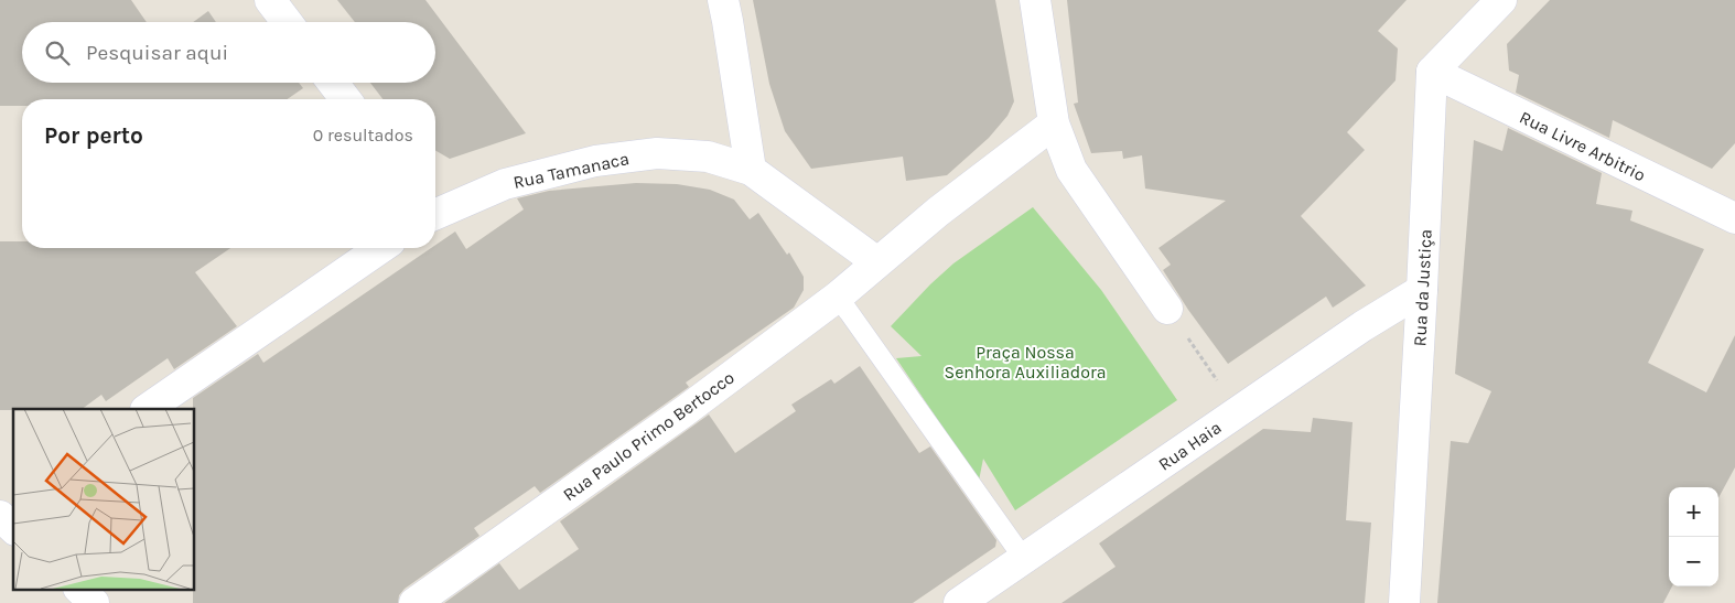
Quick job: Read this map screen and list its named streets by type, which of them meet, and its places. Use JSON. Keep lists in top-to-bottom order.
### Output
{
  "streets": {
    "street": [
      "Rua Livre Arbitrio",
      "Rua Tamanaca",
      "Rua da Justiça",
      "Rua Paulo Primo Bertocco",
      "Rua Haia"
    ]
  },
  "crossings": [
    ["Rua Livre Arbitrio", "Rua da Justiça"],
    ["Rua da Justiça", "Rua Haia"]
  ],
  "parks": ["Praça Nossa Senhora Auxiliadora"],
  "page": {
    "search": "Pesquisar aqui",
    "heading": ["Por perto", "0 resultados"],
    "map_buttons": ["+", "−"]
  }
}
